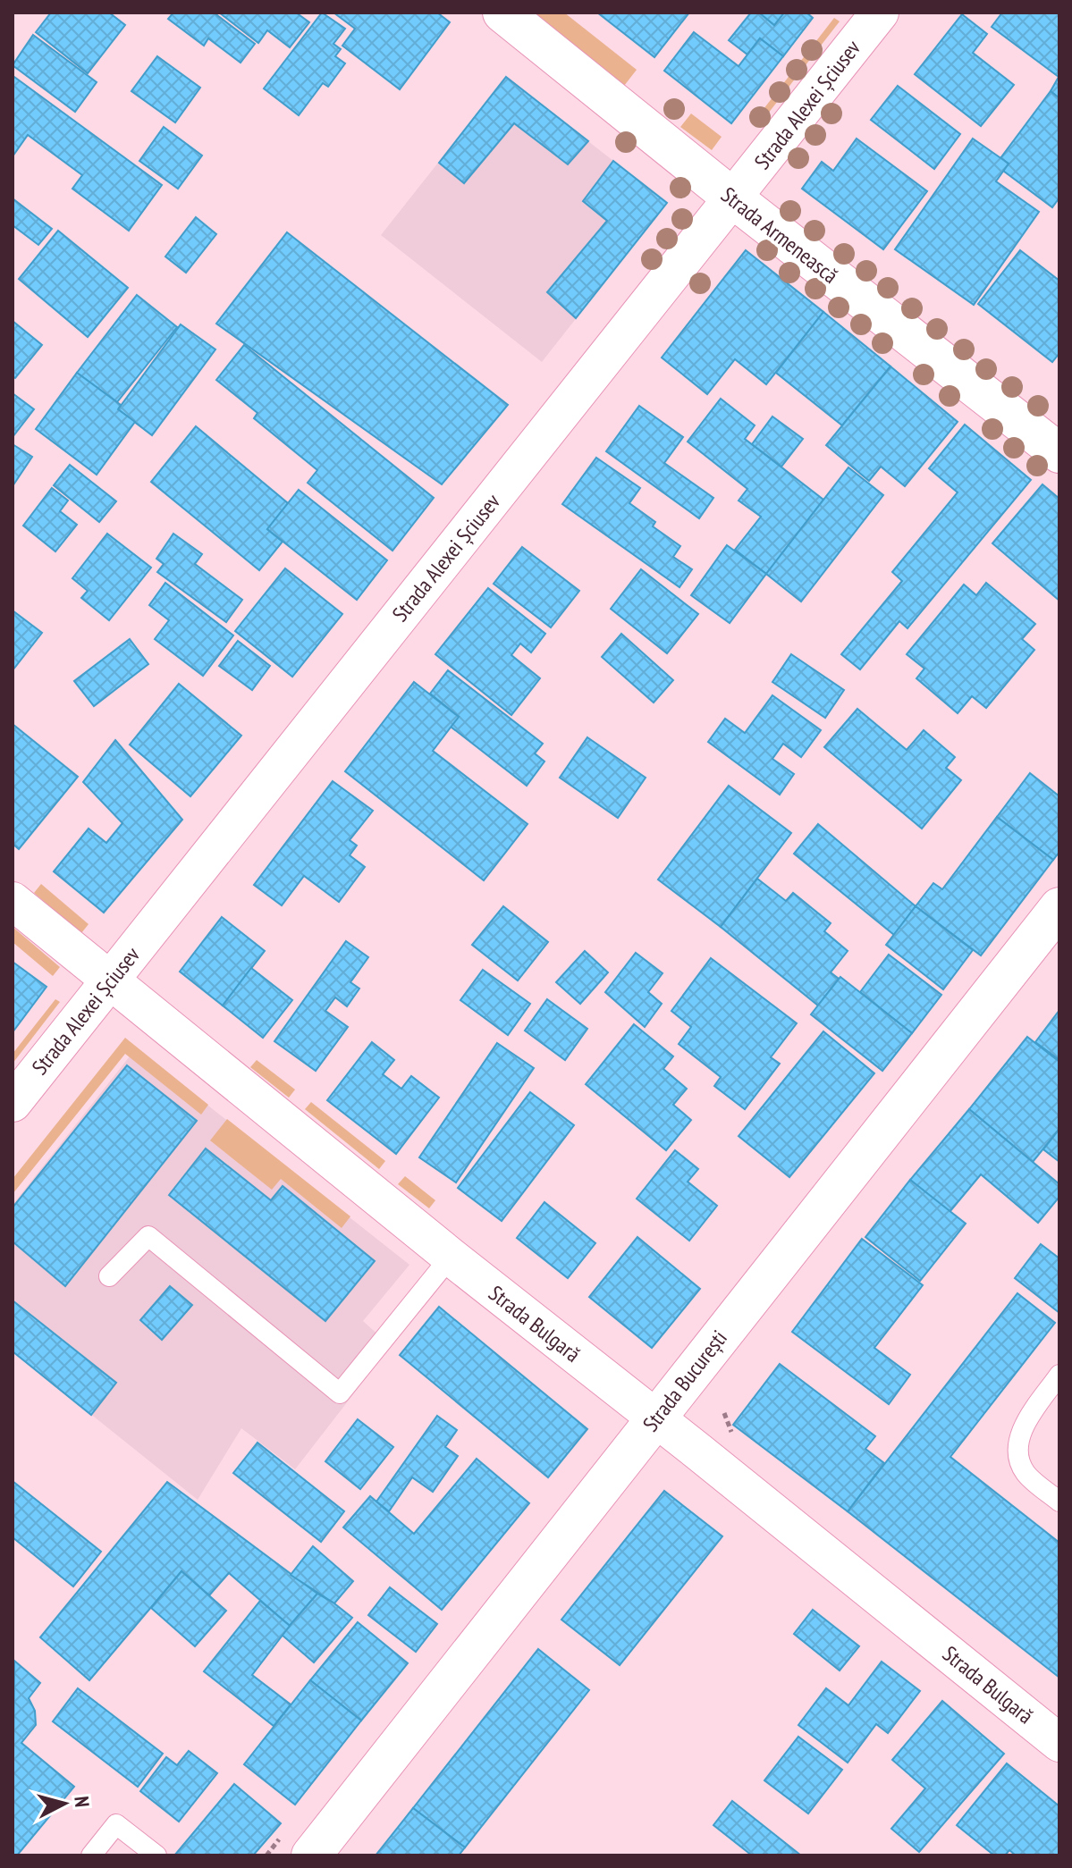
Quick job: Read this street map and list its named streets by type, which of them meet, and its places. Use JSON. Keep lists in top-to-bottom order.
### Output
{
  "streets": {
    "main road": ["Strada Armenească", "Strada București"],
    "street": ["Strada Alexei Șciusev", "Strada Bulgară"]
  },
  "crossings": [
    ["Strada Alexei Șciusev", "Strada Armenească"],
    ["Strada Alexei Șciusev", "Strada Bulgară"],
    ["Strada Bulgară", "Strada București"]
  ],
  "north": "right"
}
